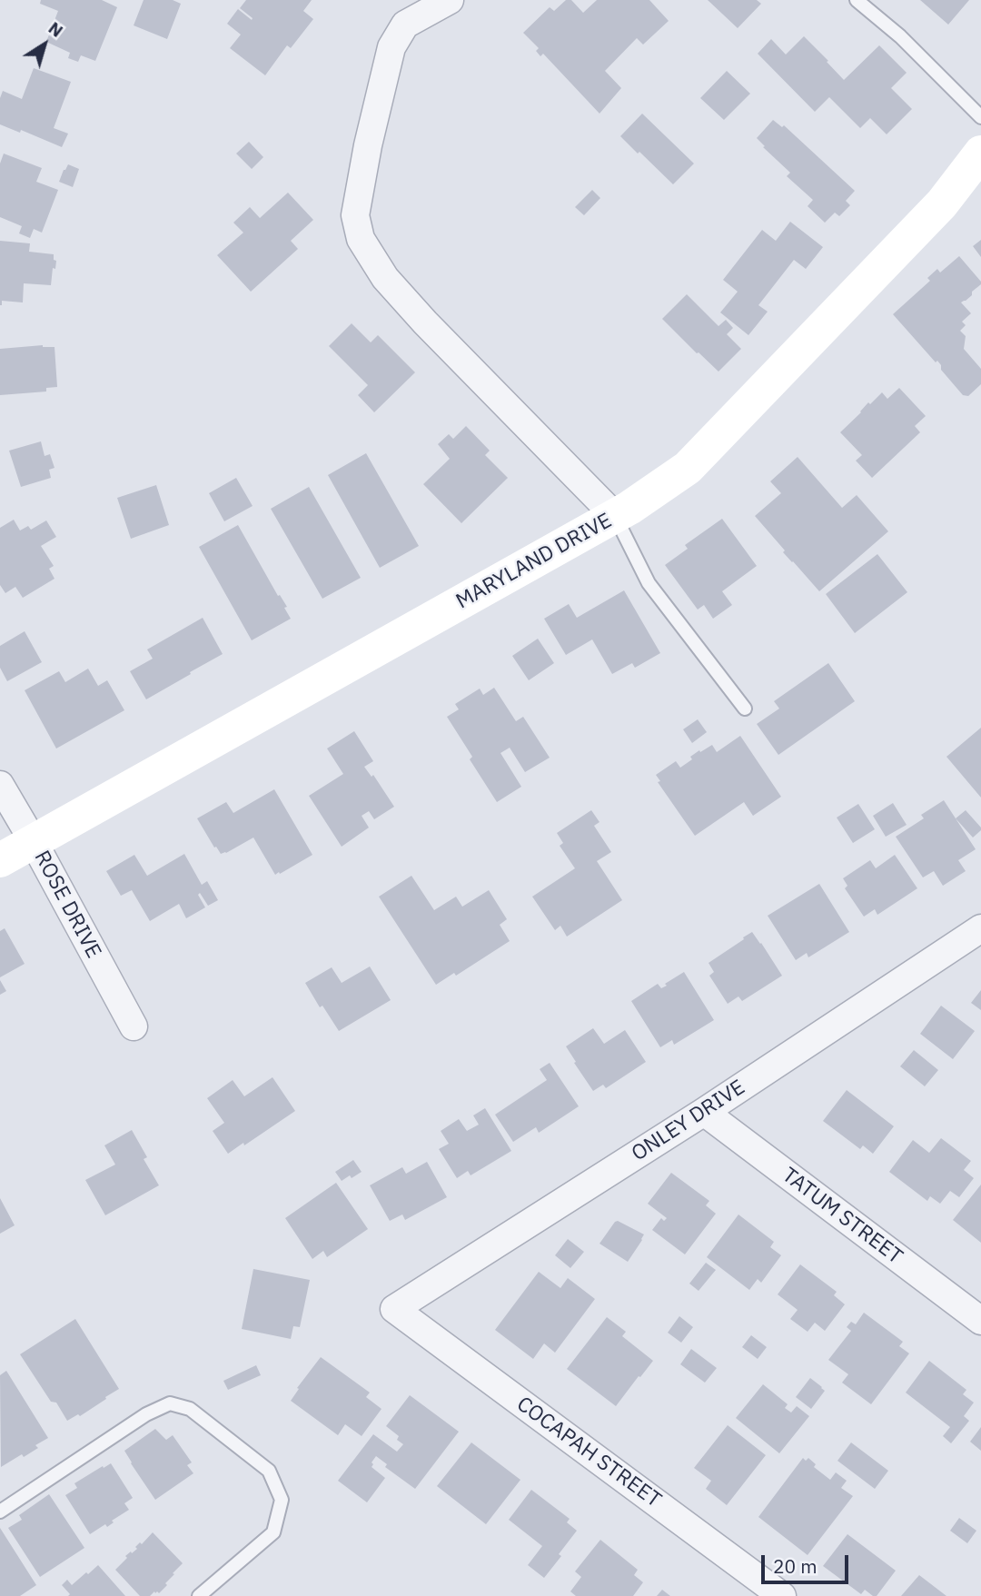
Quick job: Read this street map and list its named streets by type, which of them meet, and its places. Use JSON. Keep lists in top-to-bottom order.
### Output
{
  "streets": {
    "street": [
      "MARYLAND DRIVE",
      "ROSE DRIVE",
      "ONLEY DRIVE",
      "TATUM STREET",
      "COCAPAH STREET"
    ]
  },
  "crossings": [
    ["MARYLAND DRIVE", "ROSE DRIVE"],
    ["ONLEY DRIVE", "TATUM STREET"],
    ["ONLEY DRIVE", "COCAPAH STREET"]
  ],
  "scale_bar": "20 m",
  "north": "top right"
}
